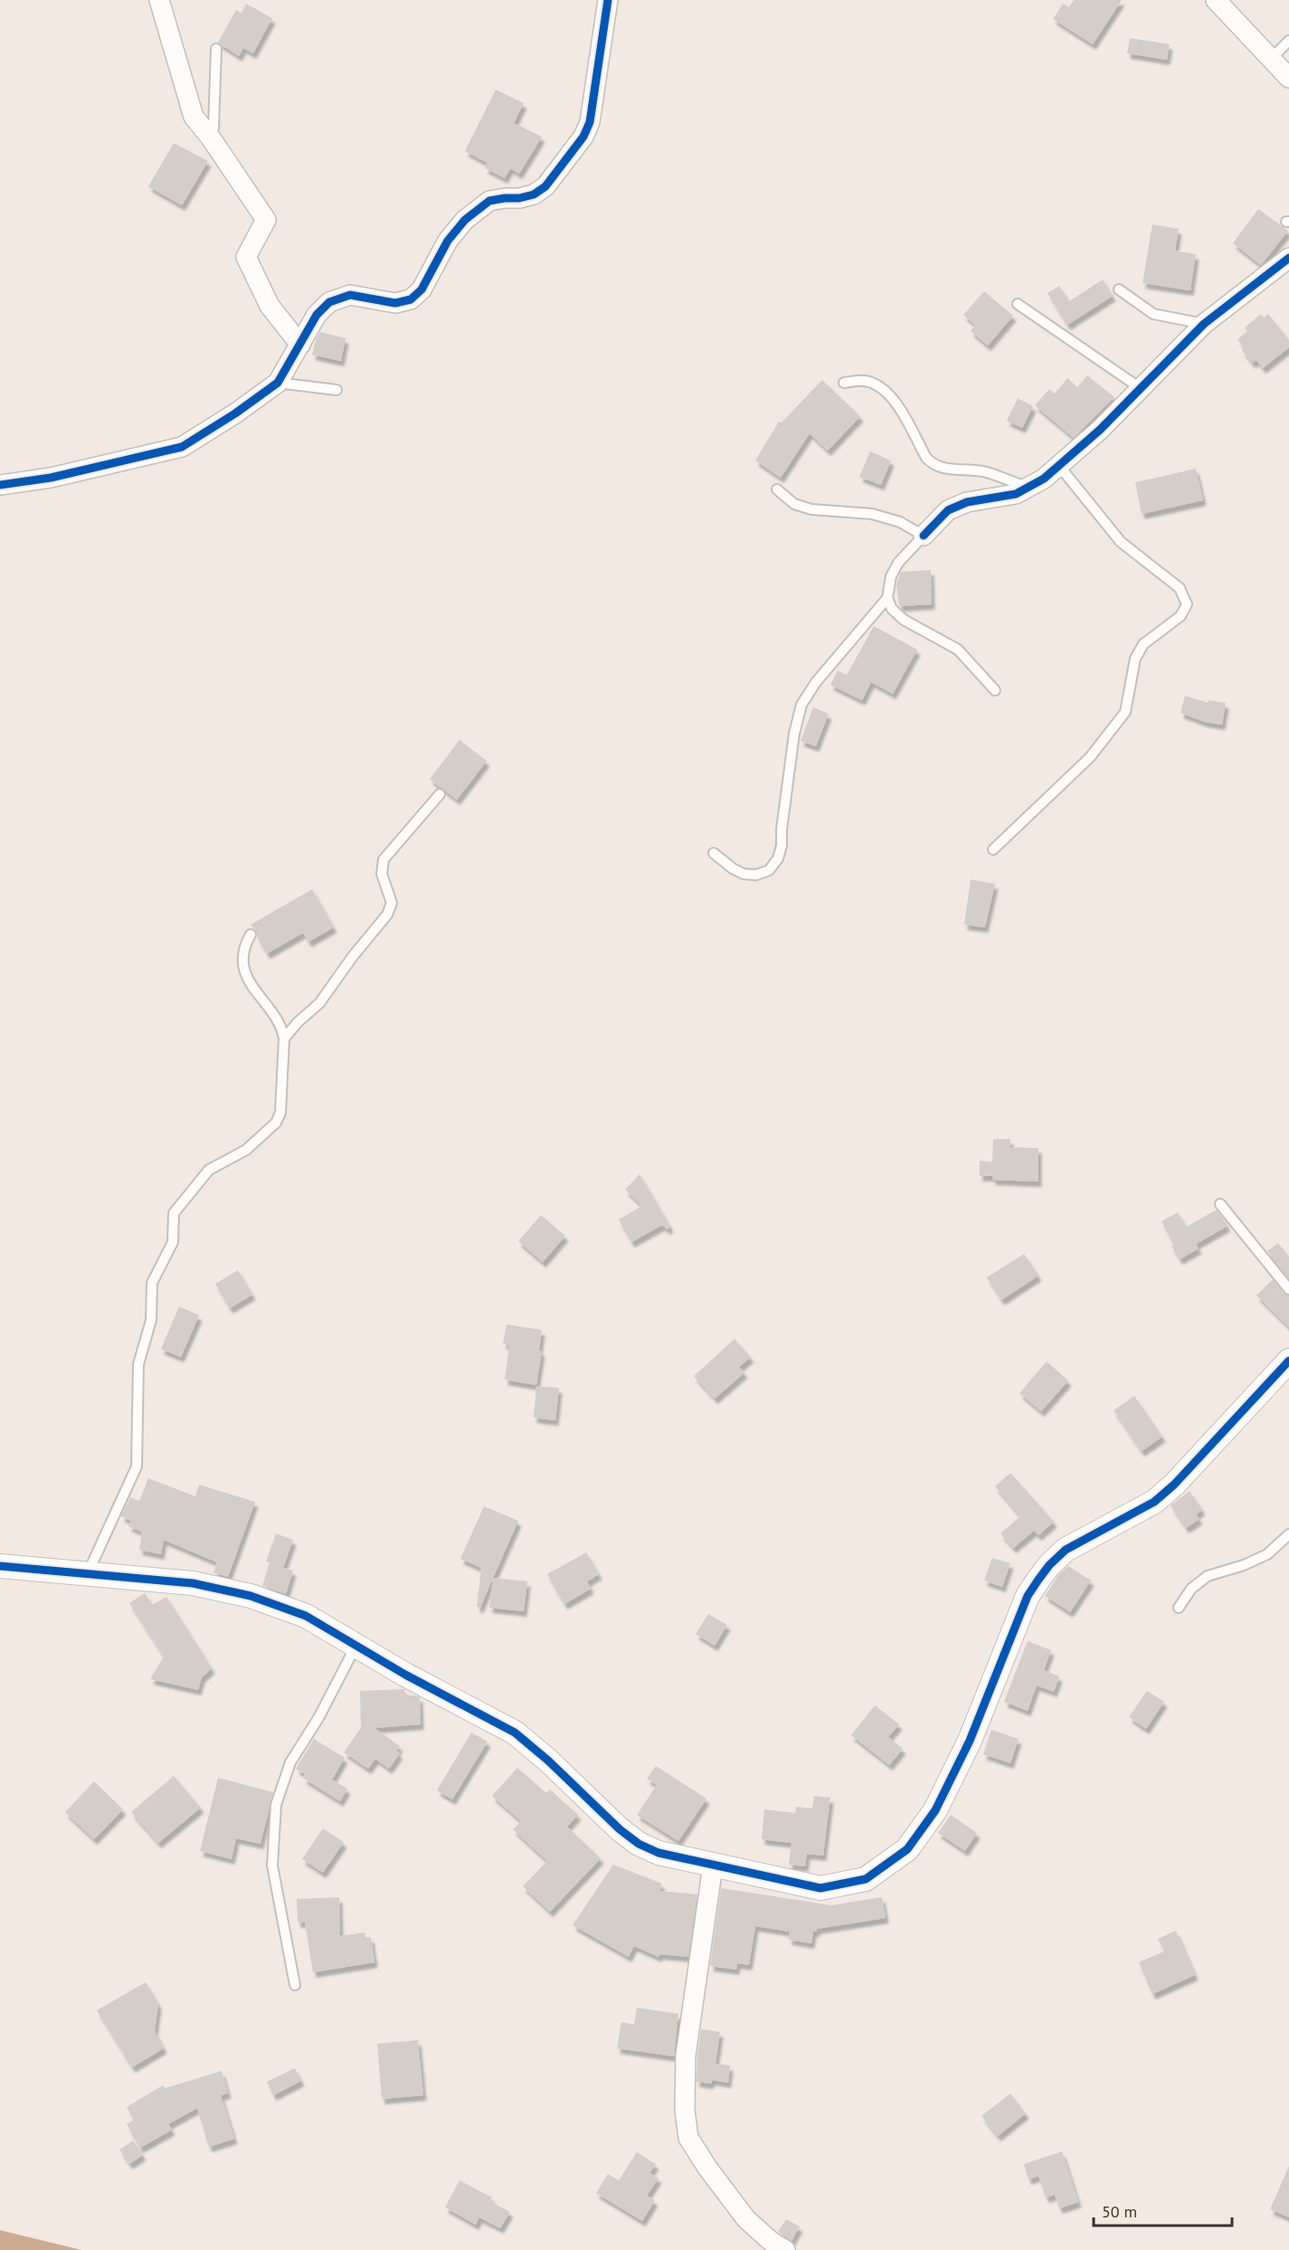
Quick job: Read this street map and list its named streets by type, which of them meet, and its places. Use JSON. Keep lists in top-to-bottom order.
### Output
{
  "scale_bar": "50 m"
}
